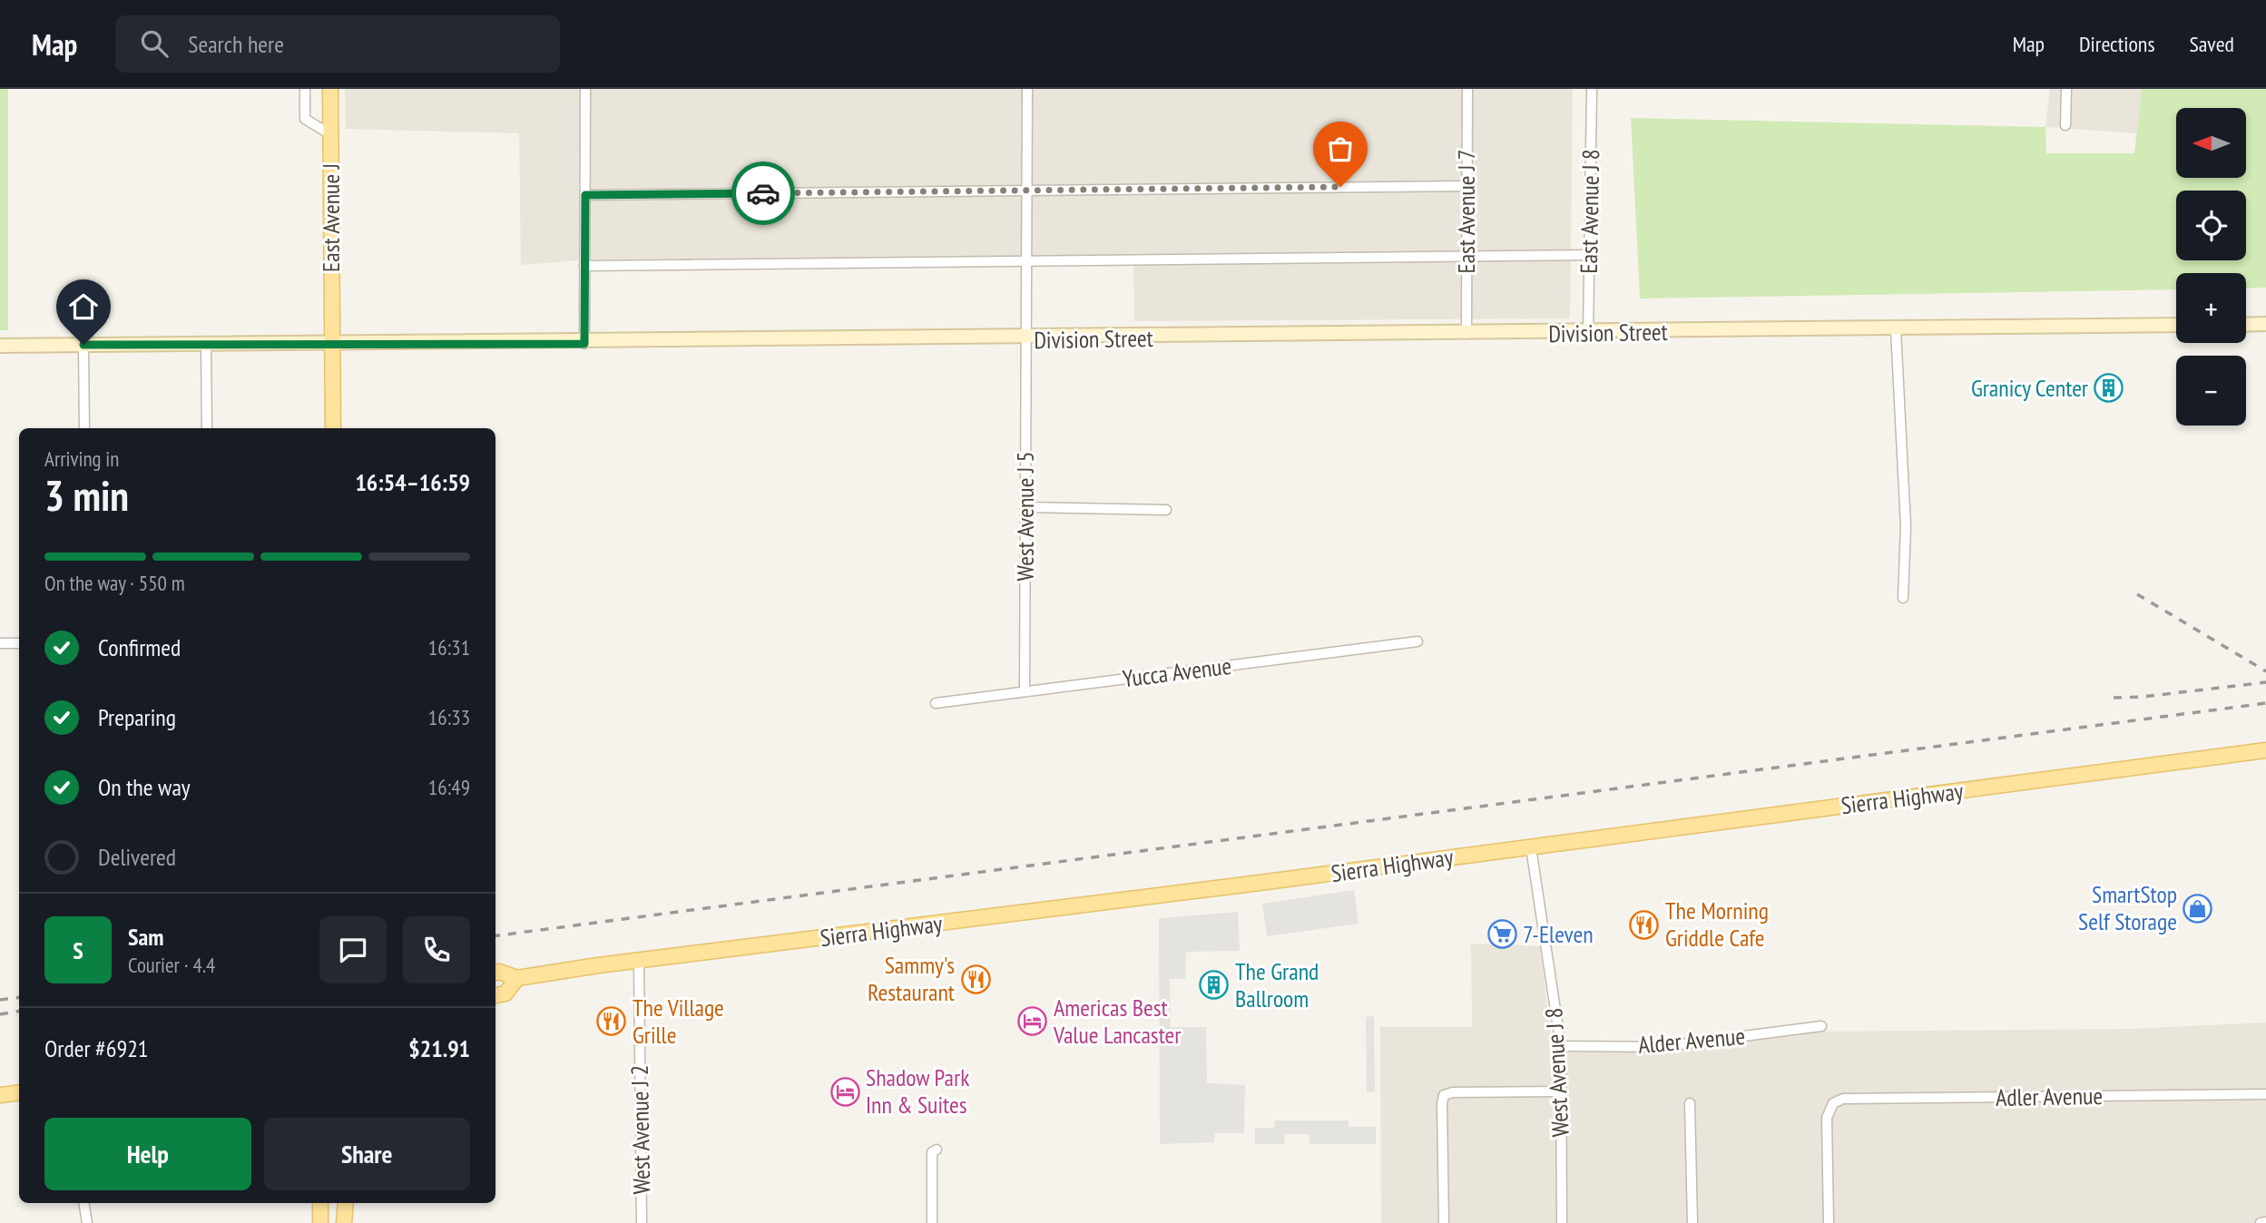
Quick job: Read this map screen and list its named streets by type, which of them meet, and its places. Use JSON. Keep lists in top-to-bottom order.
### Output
{
  "streets": {
    "main road": ["East Avenue J", "Division Street", "Sierra Highway"],
    "street": [
      "East Avenue J 7",
      "East Avenue J 8",
      "West Avenue J 5",
      "Yucca Avenue",
      "Alder Avenue",
      "West Avenue J 8",
      "Adler Avenue",
      "West Avenue J 2"
    ]
  },
  "crossings": [
    ["East Avenue J 7", "Division Street"],
    ["East Avenue J 8", "Division Street"],
    ["East Avenue J", "Division Street"],
    ["Division Street", "West Avenue J 5"],
    ["West Avenue J 5", "Yucca Avenue"],
    ["Sierra Highway", "West Avenue J 8"],
    ["Sierra Highway", "West Avenue J 2"],
    ["Alder Avenue", "West Avenue J 8"]
  ],
  "places": {
    "building": ["Granicy Center", "The Grand Ballroom"],
    "shop": ["SmartStop Self Storage"],
    "restaurant": ["The Morning Griddle Cafe", "Sammy's Restaurant", "The Village Grille"],
    "supermarket": ["7-Eleven"],
    "hotel": ["Americas Best Value Lancaster", "Shadow Park Inn & Suites"]
  },
  "north": "left",
  "page": {
    "header": "Map",
    "search": "Search here",
    "nav": ["Map", "Directions", "Saved"],
    "map_buttons": ["+", "−"],
    "heading": ["3 min", "Arriving in", "16:54–16:59"],
    "panel": [
      "Sam",
      "Courier · 4.4",
      "Order #6921",
      "$21.91"
    ],
    "bar": "On the way · 550 m",
    "list": [
      ["Confirmed", "16:31"],
      ["Preparing", "16:33"],
      ["On the way", "16:49"],
      "Delivered"
    ],
    "round": "S",
    "buttons": ["Help", "Share"]
  }
}
